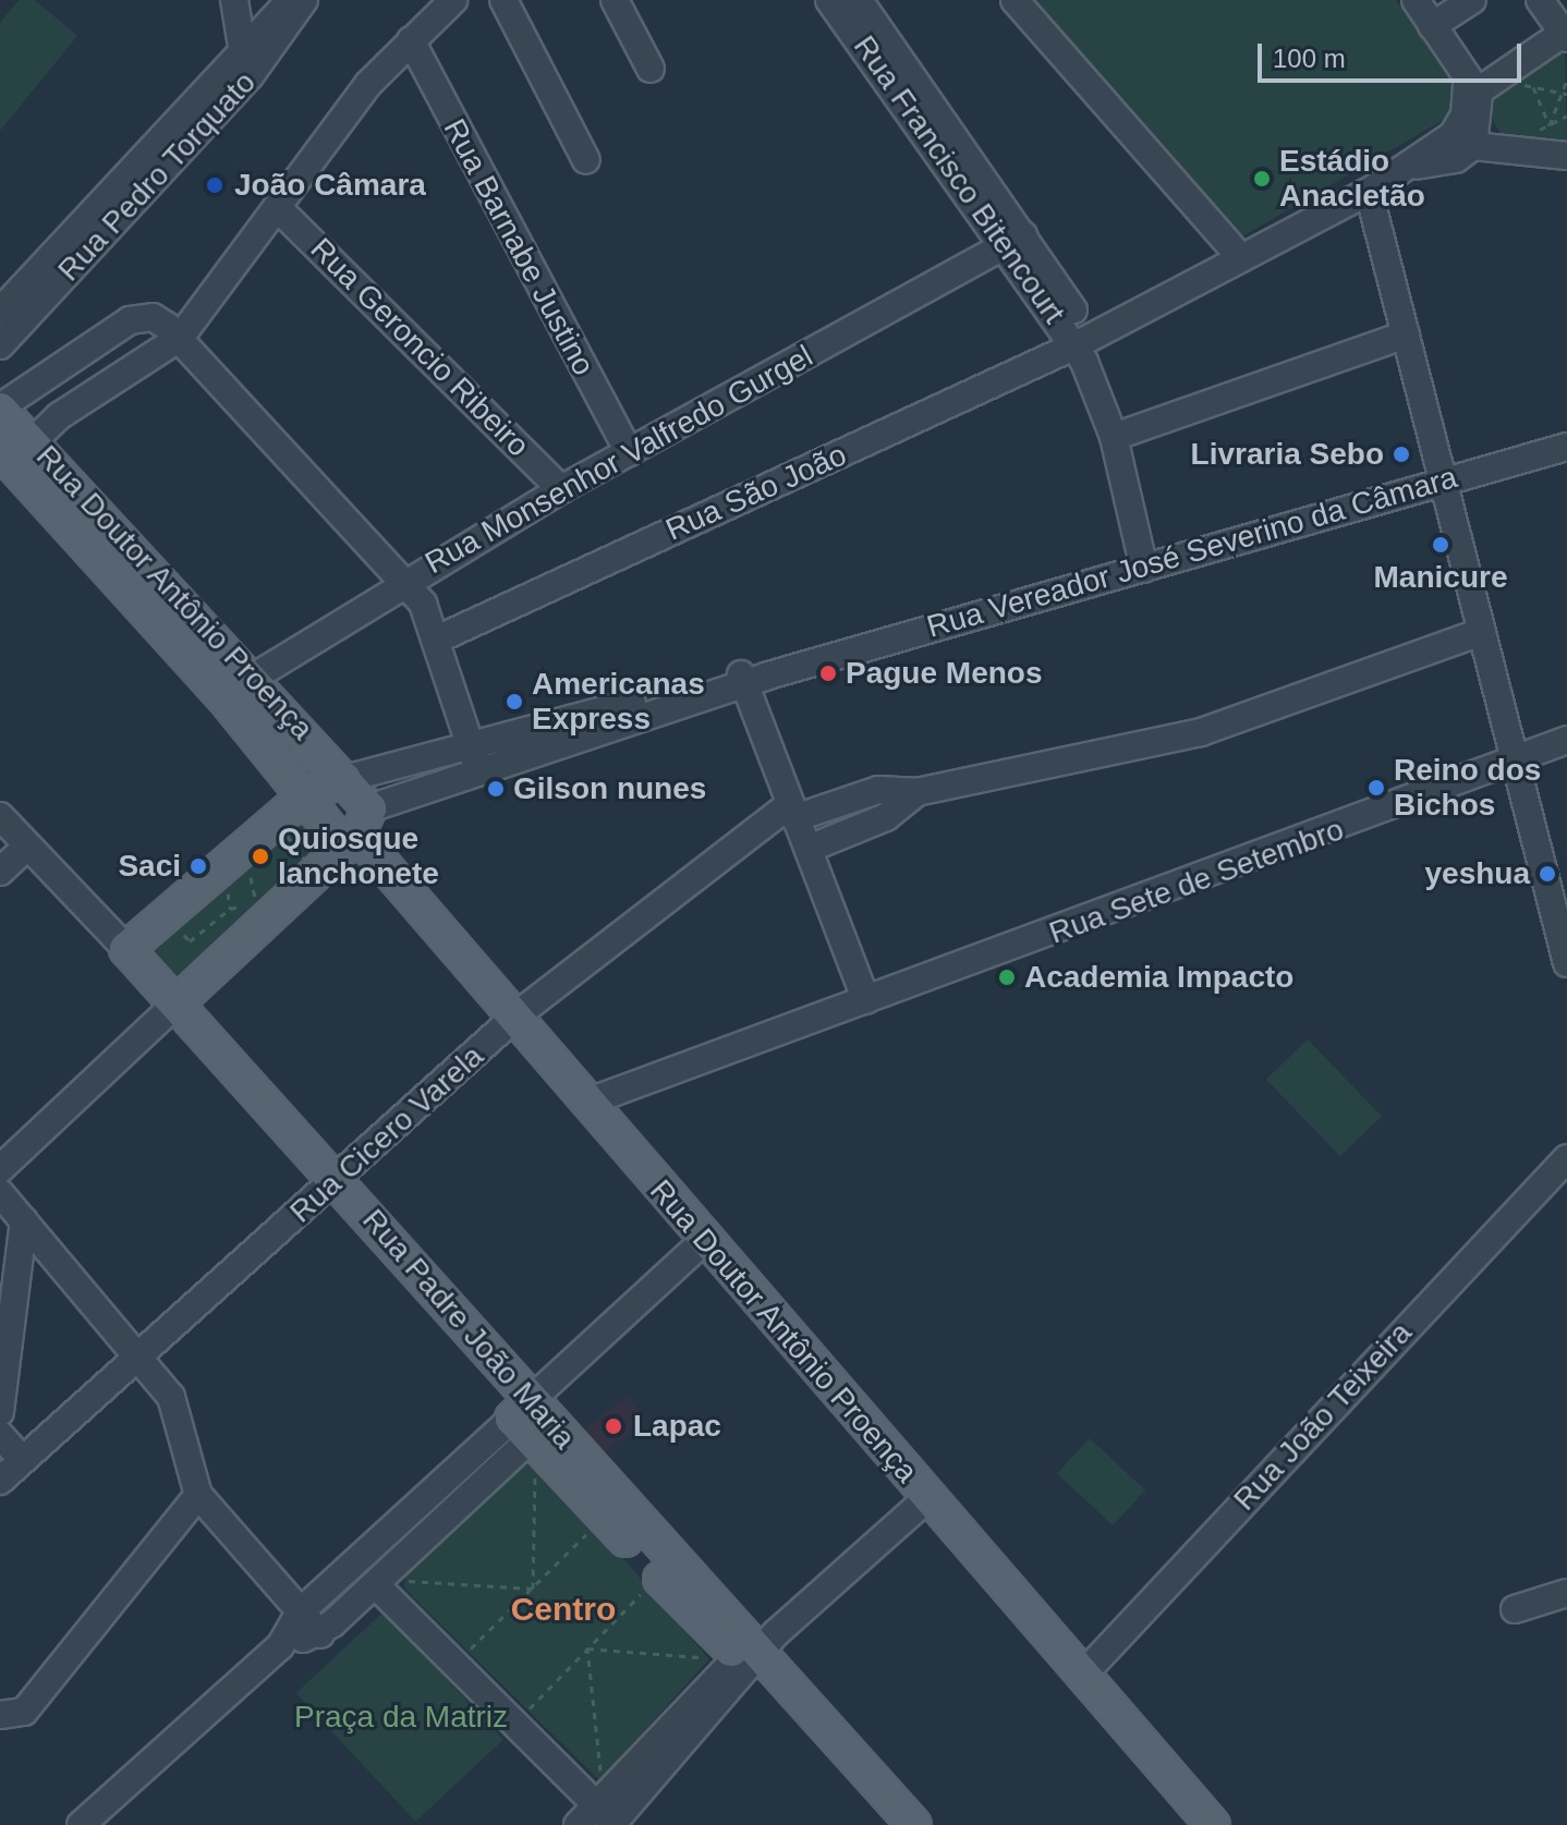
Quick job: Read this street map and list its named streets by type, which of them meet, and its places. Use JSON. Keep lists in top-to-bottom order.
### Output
{
  "streets": {
    "main road": ["Rua Doutor Antônio Proença", "Rua Padre João Maria"],
    "street": [
      "Rua Pedro Torquato",
      "Rua Francisco Bitencourt",
      "Rua Barnabe Justino",
      "Rua Geroncio Ribeiro",
      "Rua Monsenhor Valfredo Gurgel",
      "Rua São João",
      "Rua Vereador José Severino da Câmara",
      "Rua Sete de Setembro",
      "Rua Cicero Varela",
      "Rua João Teixeira"
    ]
  },
  "crossings": [
    ["Rua Francisco Bitencourt", "Rua Monsenhor Valfredo Gurgel"],
    ["Rua Francisco Bitencourt", "Rua São João"],
    ["Rua Francisco Bitencourt", "Rua Vereador José Severino da Câmara"],
    ["Rua Barnabe Justino", "Rua Monsenhor Valfredo Gurgel"],
    ["Rua Geroncio Ribeiro", "Rua Monsenhor Valfredo Gurgel"],
    ["Rua Monsenhor Valfredo Gurgel", "Rua Doutor Antônio Proença"],
    ["Rua Vereador José Severino da Câmara", "Rua Doutor Antônio Proença"],
    ["Rua Doutor Antônio Proença", "Rua Sete de Setembro"],
    ["Rua Doutor Antônio Proença", "Rua Cicero Varela"],
    ["Rua Doutor Antônio Proença", "Rua João Teixeira"],
    ["Rua Cicero Varela", "Rua Padre João Maria"]
  ],
  "districts": ["Centro"],
  "parks": ["Praça da Matriz"],
  "places": [
    "Estádio Anacletão",
    "João Câmara",
    "Livraria Sebo",
    "Manicure",
    "Pague Menos",
    "Americanas Express",
    "Reino dos Bichos",
    "Gilson nunes",
    "Quiosque lanchonete",
    "Saci",
    "yeshua",
    "Academia Impacto",
    "Lapac"
  ],
  "scale_bar": "100 m"
}
